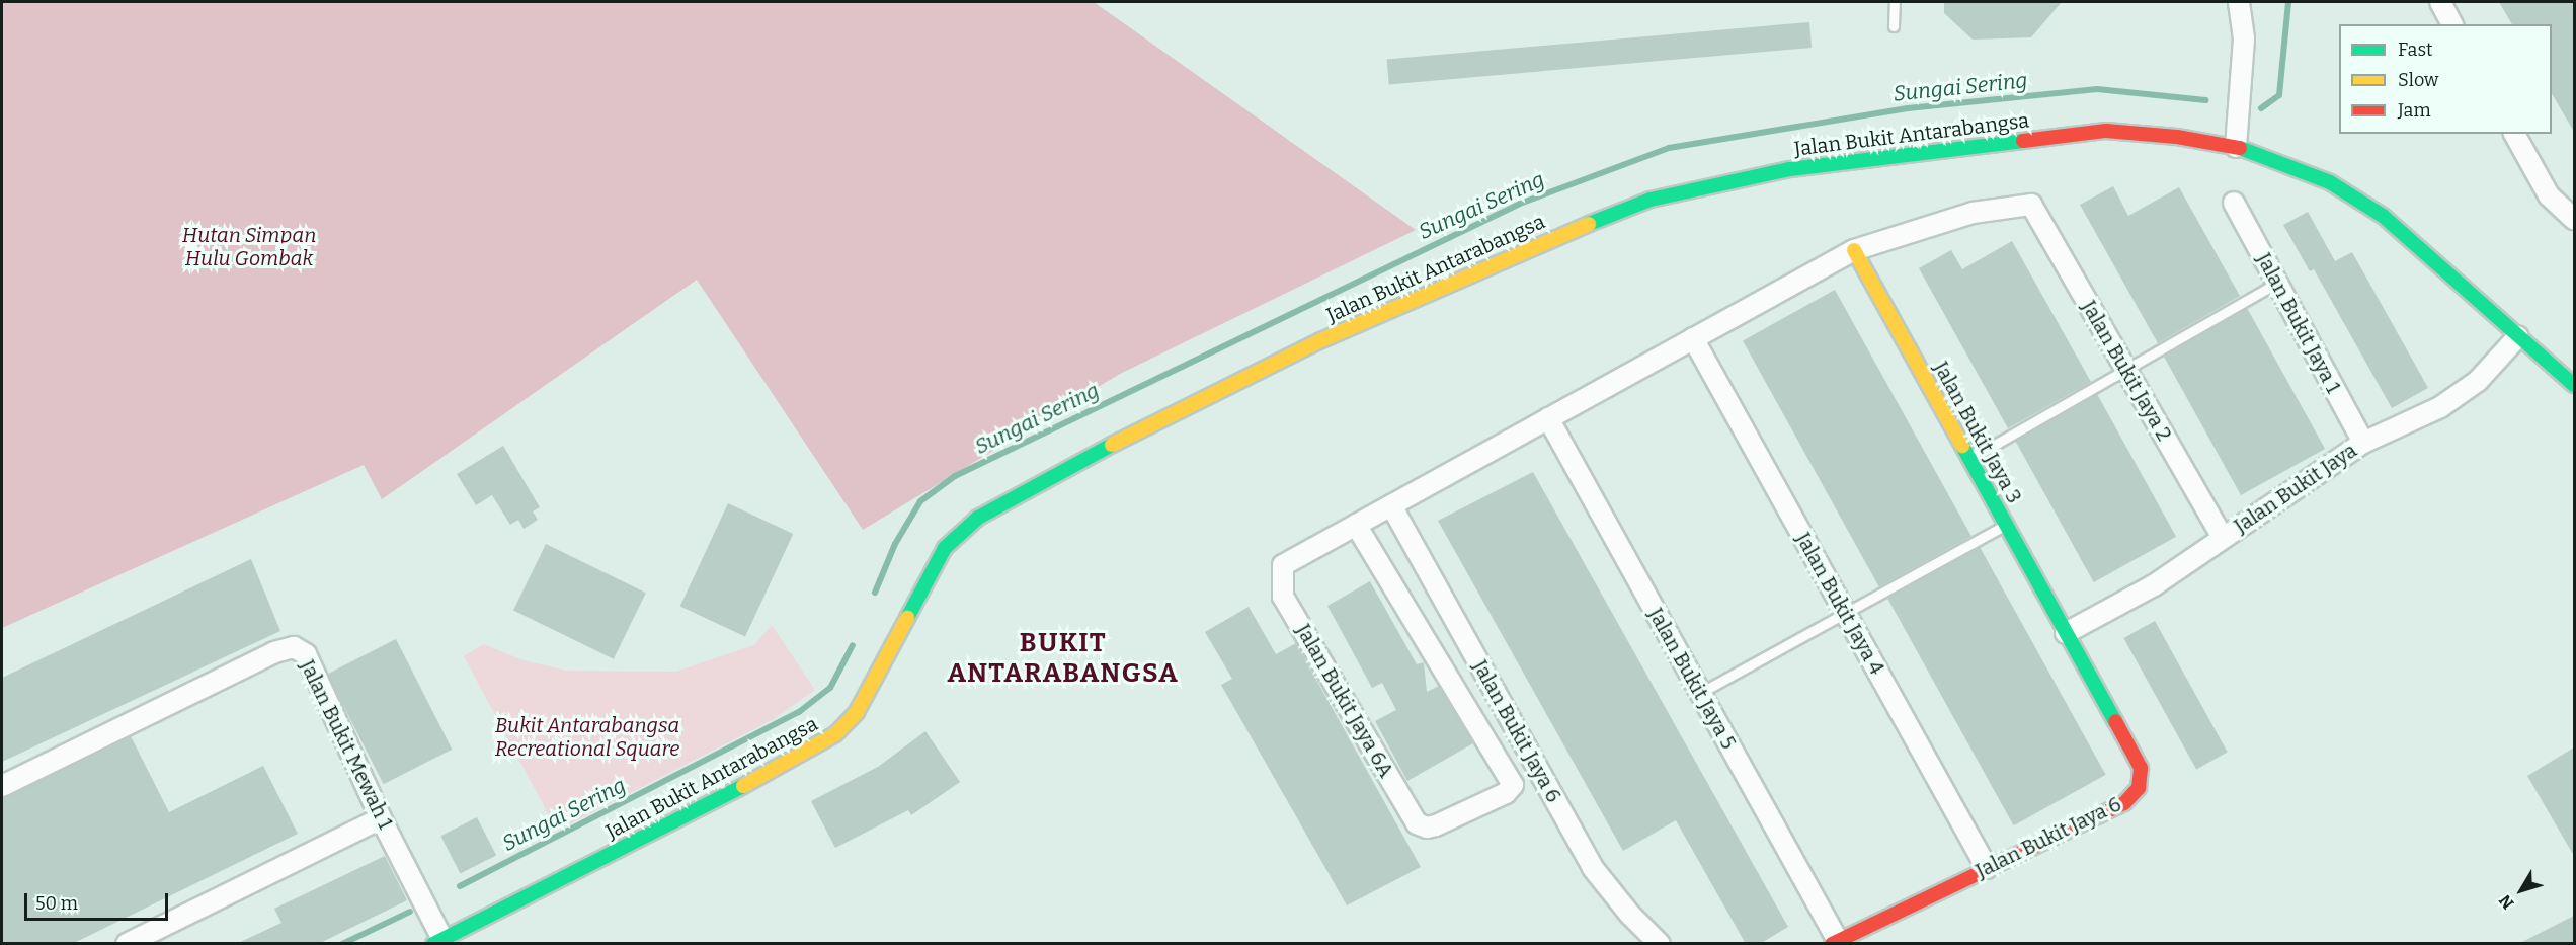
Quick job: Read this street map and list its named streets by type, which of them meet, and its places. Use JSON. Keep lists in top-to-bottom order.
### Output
{
  "streets": {
    "street": [
      "Jalan Bukit Antarabangsa",
      "Jalan Bukit Jaya 1",
      "Jalan Bukit Jaya 2",
      "Jalan Bukit Jaya 3",
      "Jalan Bukit Jaya",
      "Jalan Bukit Jaya 4",
      "Jalan Bukit Jaya 5",
      "Jalan Bukit Jaya 6A",
      "Jalan Bukit Jaya 6",
      "Jalan Bukit Mewah 1"
    ]
  },
  "crossings": [
    ["Jalan Bukit Antarabangsa", "Jalan Bukit Jaya"],
    ["Jalan Bukit Antarabangsa", "Jalan Bukit Mewah 1"],
    ["Jalan Bukit Jaya 1", "Jalan Bukit Jaya"],
    ["Jalan Bukit Jaya 2", "Jalan Bukit Jaya 3"],
    ["Jalan Bukit Jaya 2", "Jalan Bukit Jaya"],
    ["Jalan Bukit Jaya 3", "Jalan Bukit Jaya"],
    ["Jalan Bukit Jaya 3", "Jalan Bukit Jaya 6"],
    ["Jalan Bukit Jaya", "Jalan Bukit Jaya 6"],
    ["Jalan Bukit Jaya 4", "Jalan Bukit Jaya 6"],
    ["Jalan Bukit Jaya 5", "Jalan Bukit Jaya 6"]
  ],
  "districts": ["BUKIT ANTARABANGSA"],
  "water": ["Sungai Sering"],
  "parks": ["Hutan Simpan Hulu Gombak", "Bukit Antarabangsa Recreational Square"],
  "legend": ["Fast", "Slow", "Jam"],
  "scale_bar": "50 m",
  "north": "bottom left"
}
